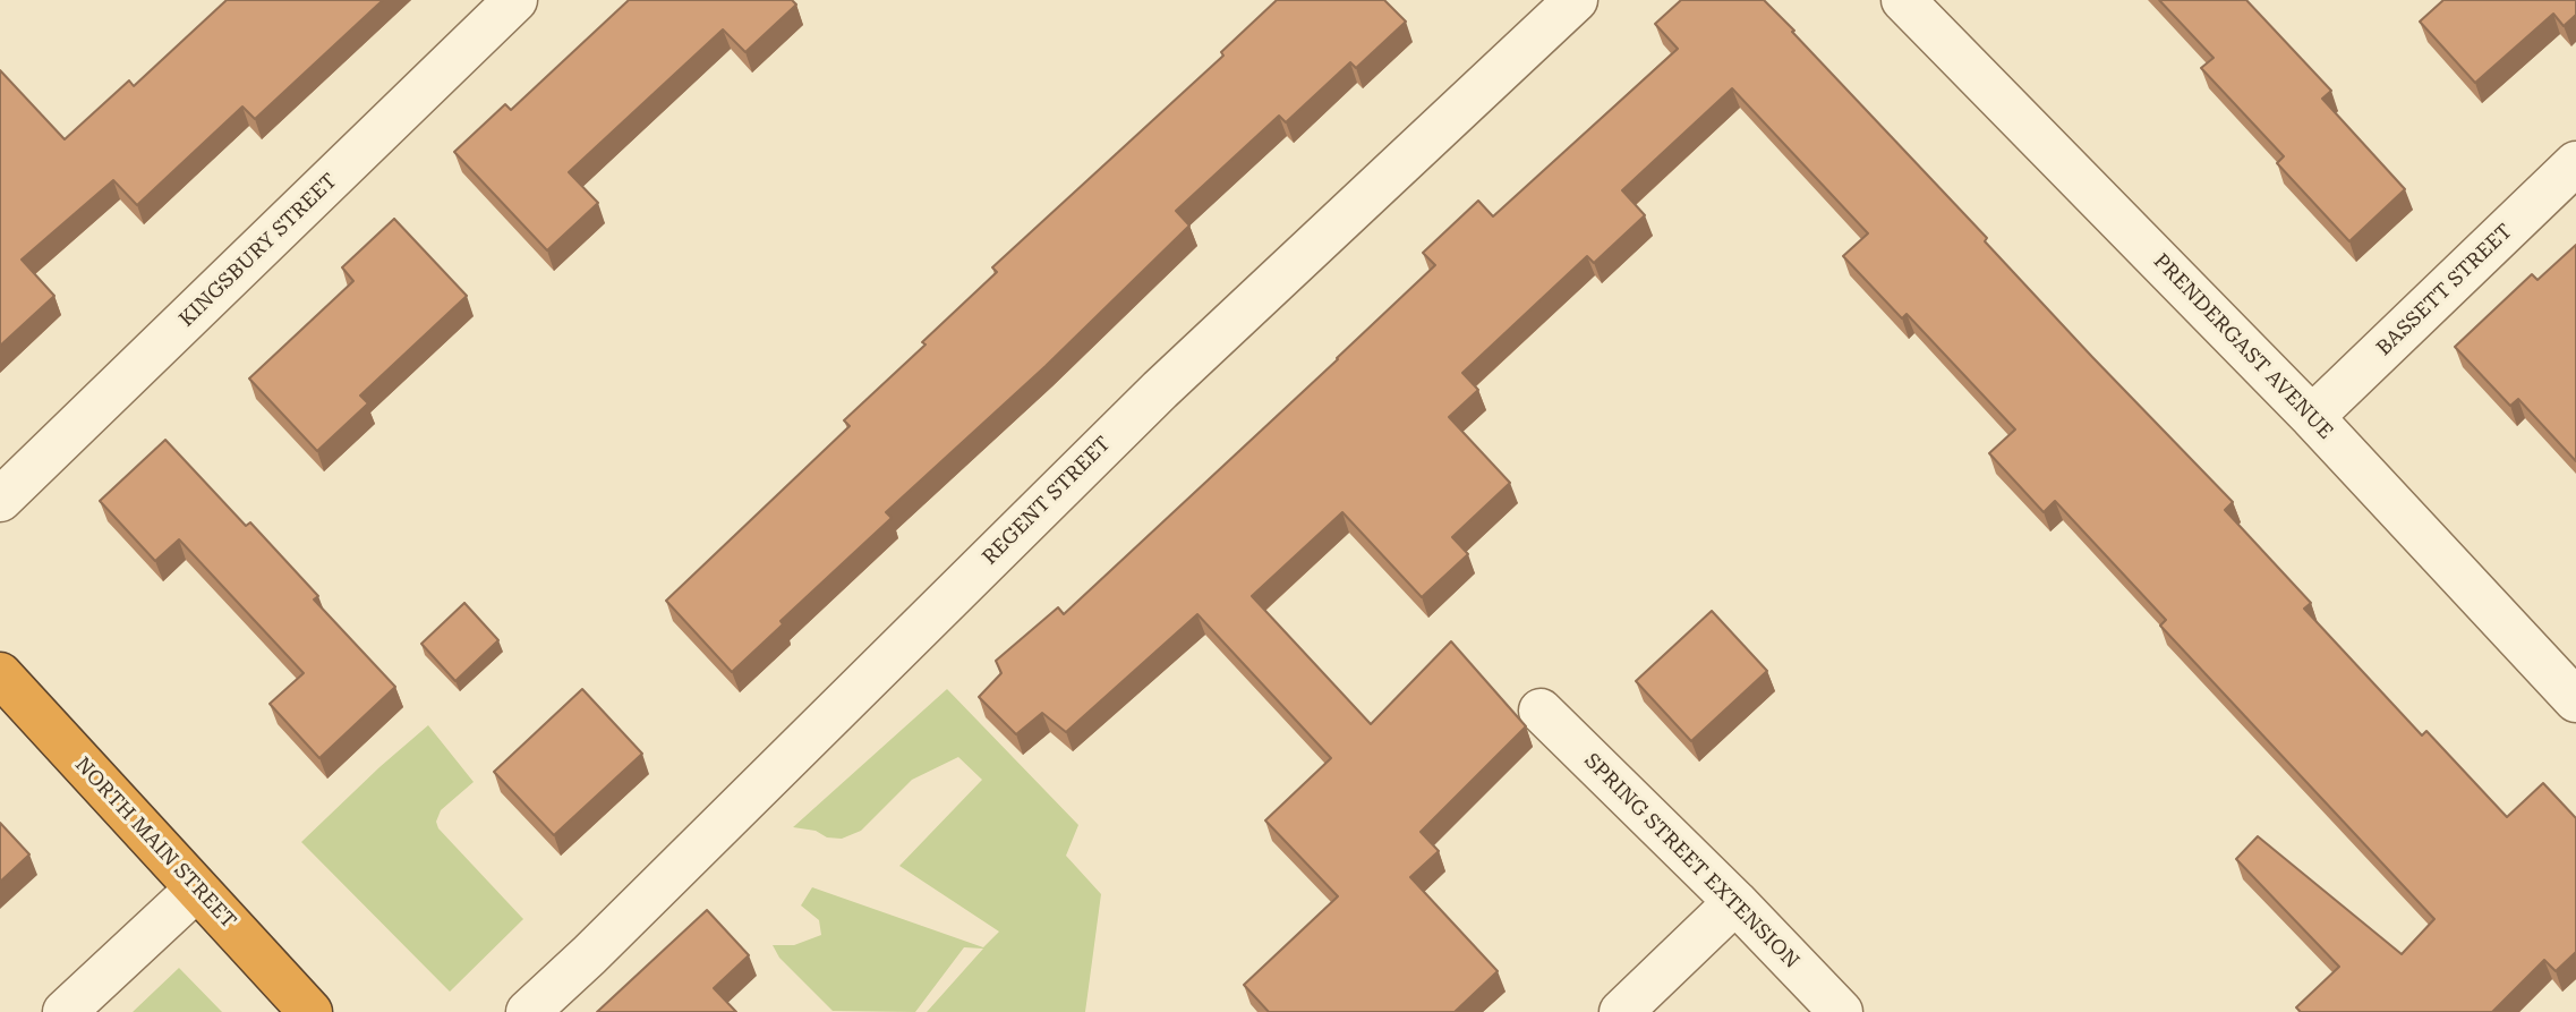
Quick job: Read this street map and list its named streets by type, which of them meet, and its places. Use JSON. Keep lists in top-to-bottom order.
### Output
{
  "streets": {
    "highway": ["NORTH MAIN STREET"],
    "street": [
      "KINGSBURY STREET",
      "BASSETT STREET",
      "PRENDERGAST AVENUE",
      "REGENT STREET",
      "SPRING STREET EXTENSION"
    ]
  },
  "crossings": [
    ["BASSETT STREET", "PRENDERGAST AVENUE"]
  ]
}
